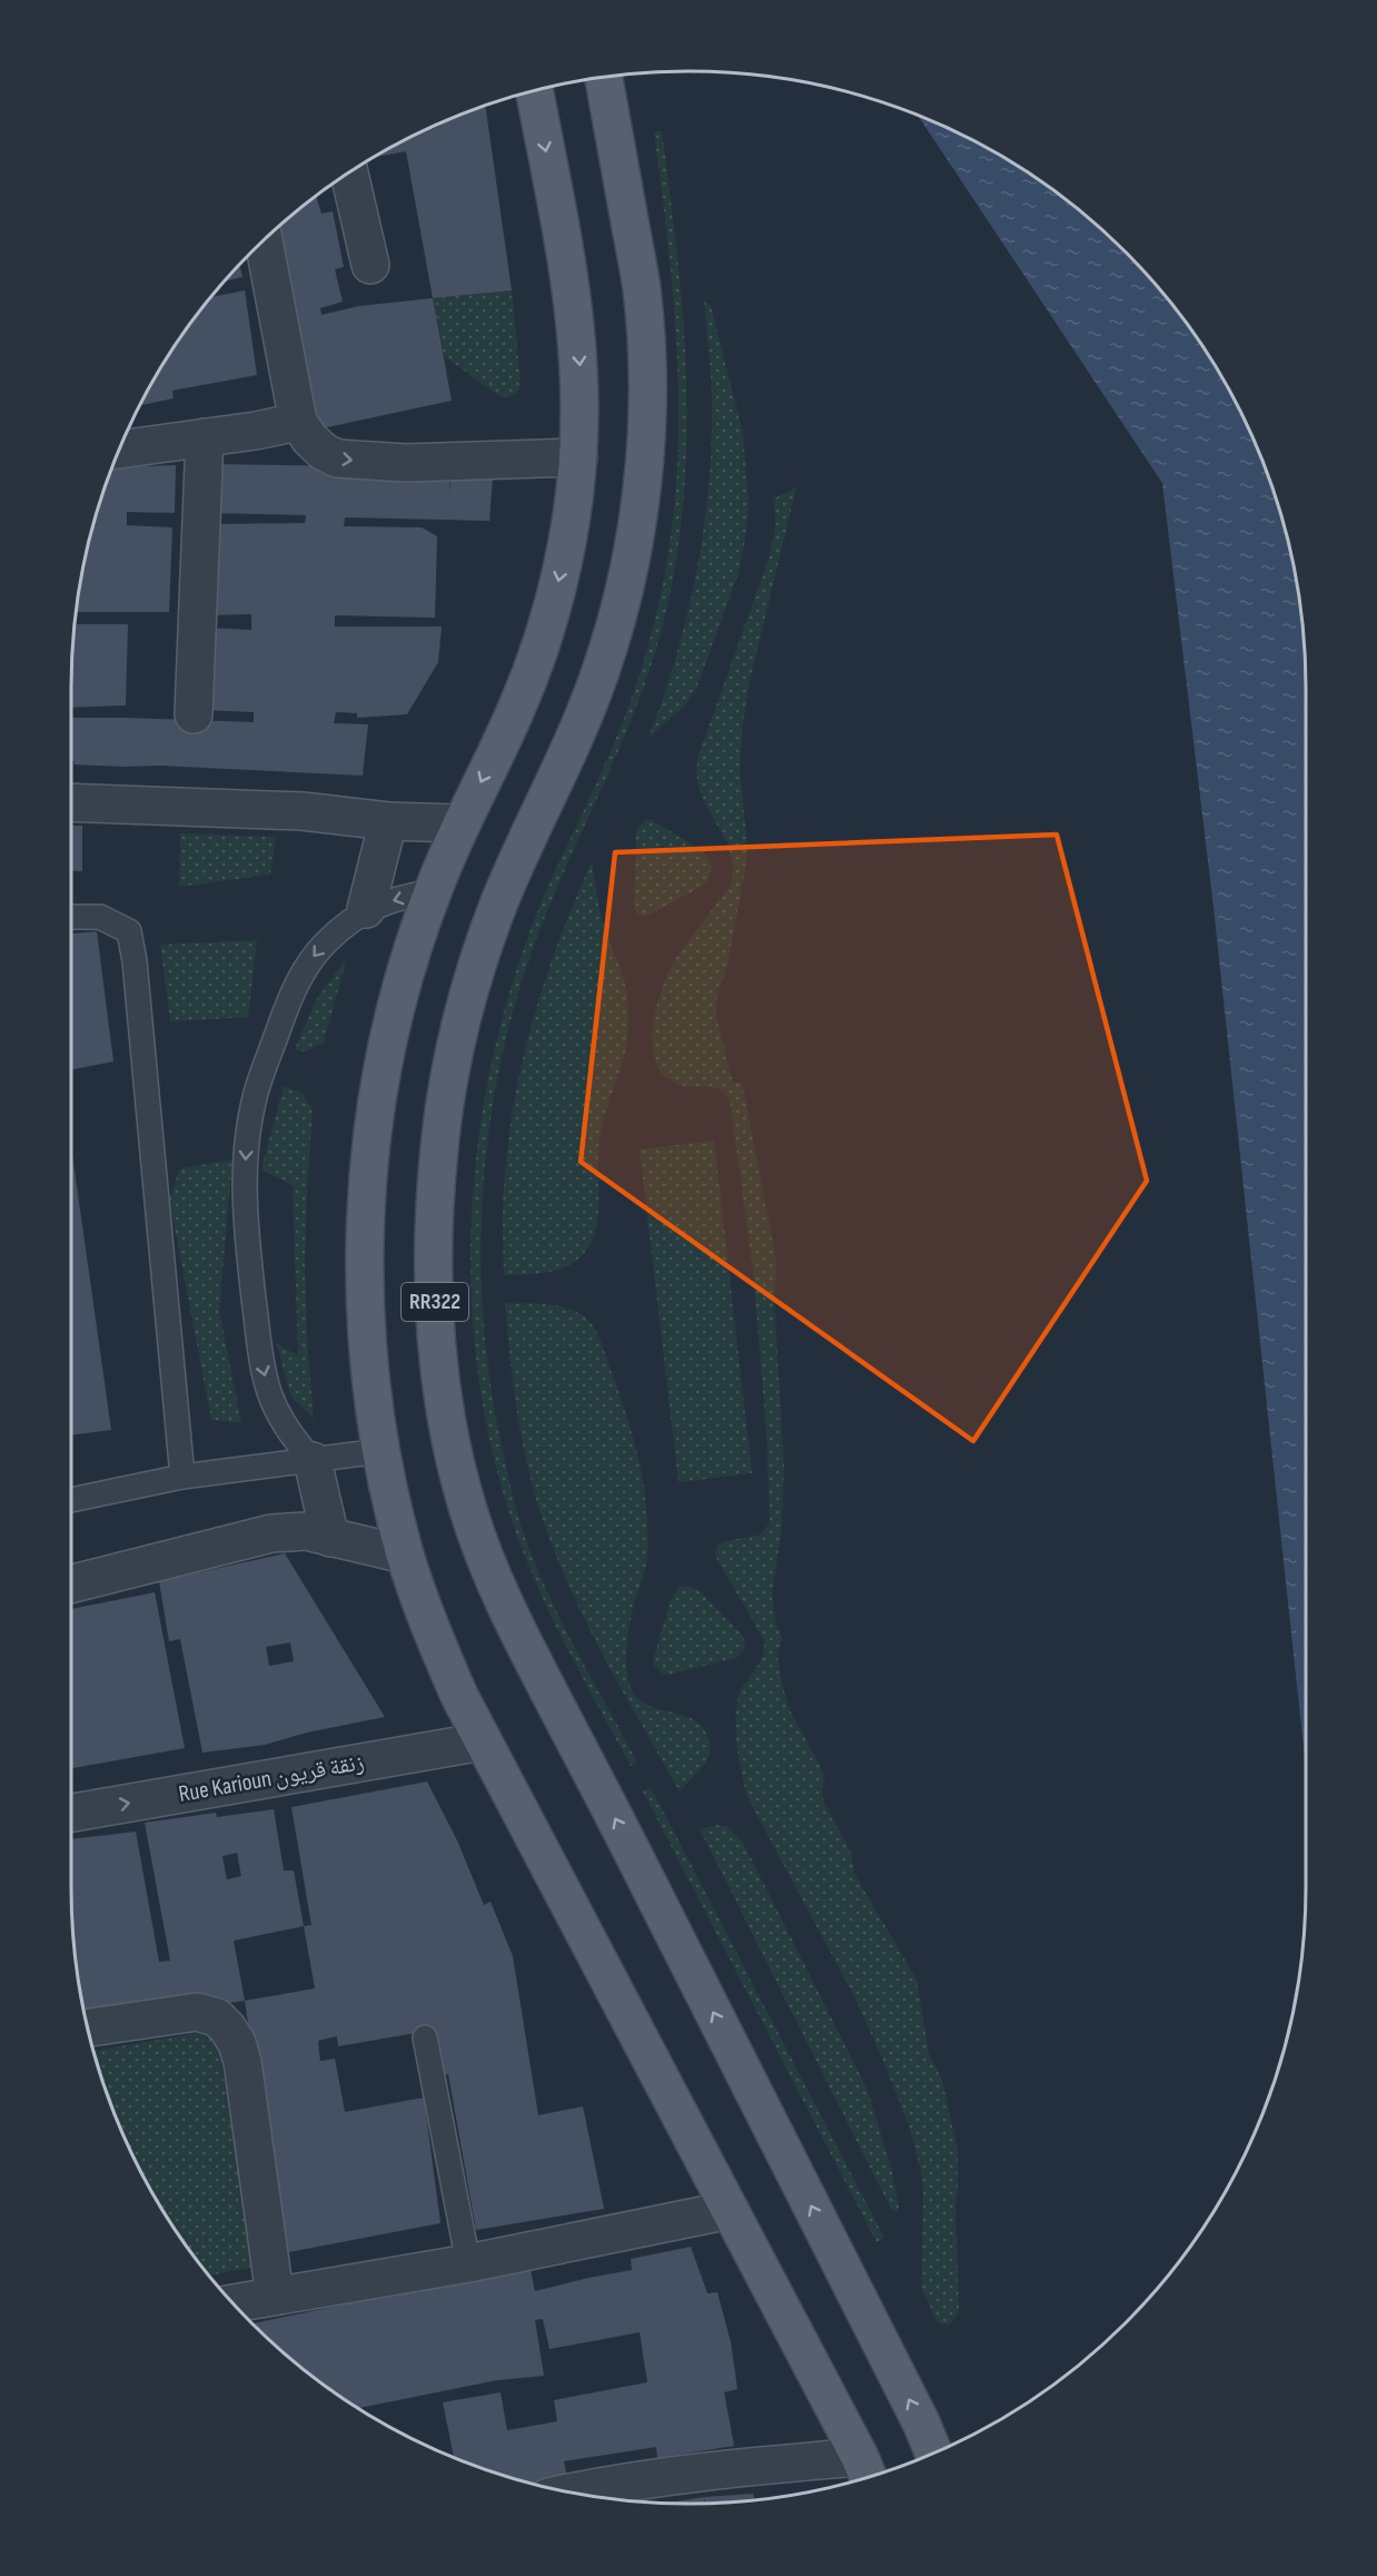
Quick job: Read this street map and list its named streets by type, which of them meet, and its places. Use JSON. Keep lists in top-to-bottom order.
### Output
{
  "streets": {
    "main road": ["RR322"],
    "street": ["Rue Karioun زنقة قريون"]
  }
}
